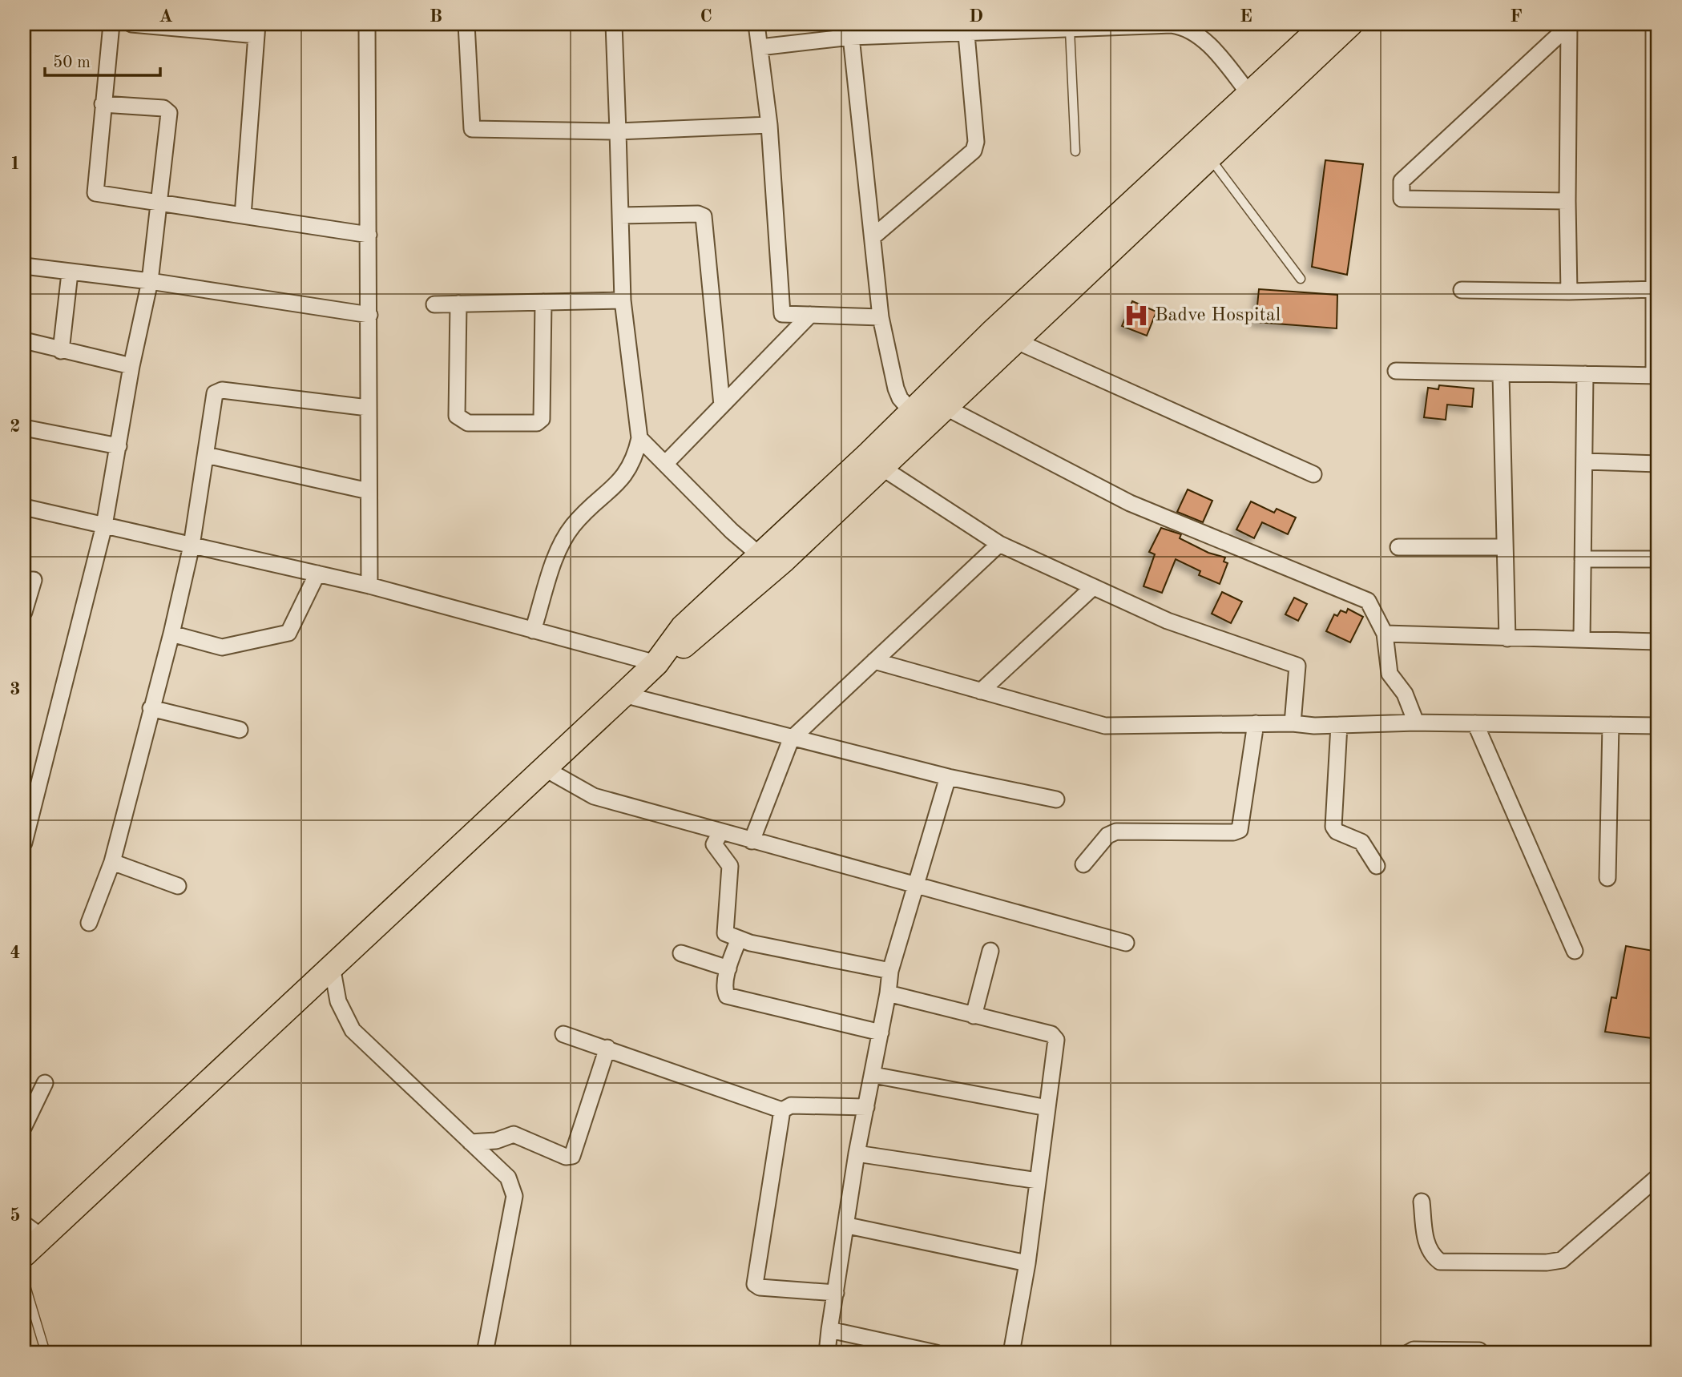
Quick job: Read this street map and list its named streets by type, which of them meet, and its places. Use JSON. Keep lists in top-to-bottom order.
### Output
{
  "places": {
    "hospital": ["Badve Hospital"]
  },
  "scale_bar": "50 m",
  "grid": {
    "columns": [
      "A",
      "B",
      "C",
      "D",
      "E",
      "F"
    ],
    "rows": [
      "1",
      "2",
      "3",
      "4",
      "5"
    ]
  }
}
